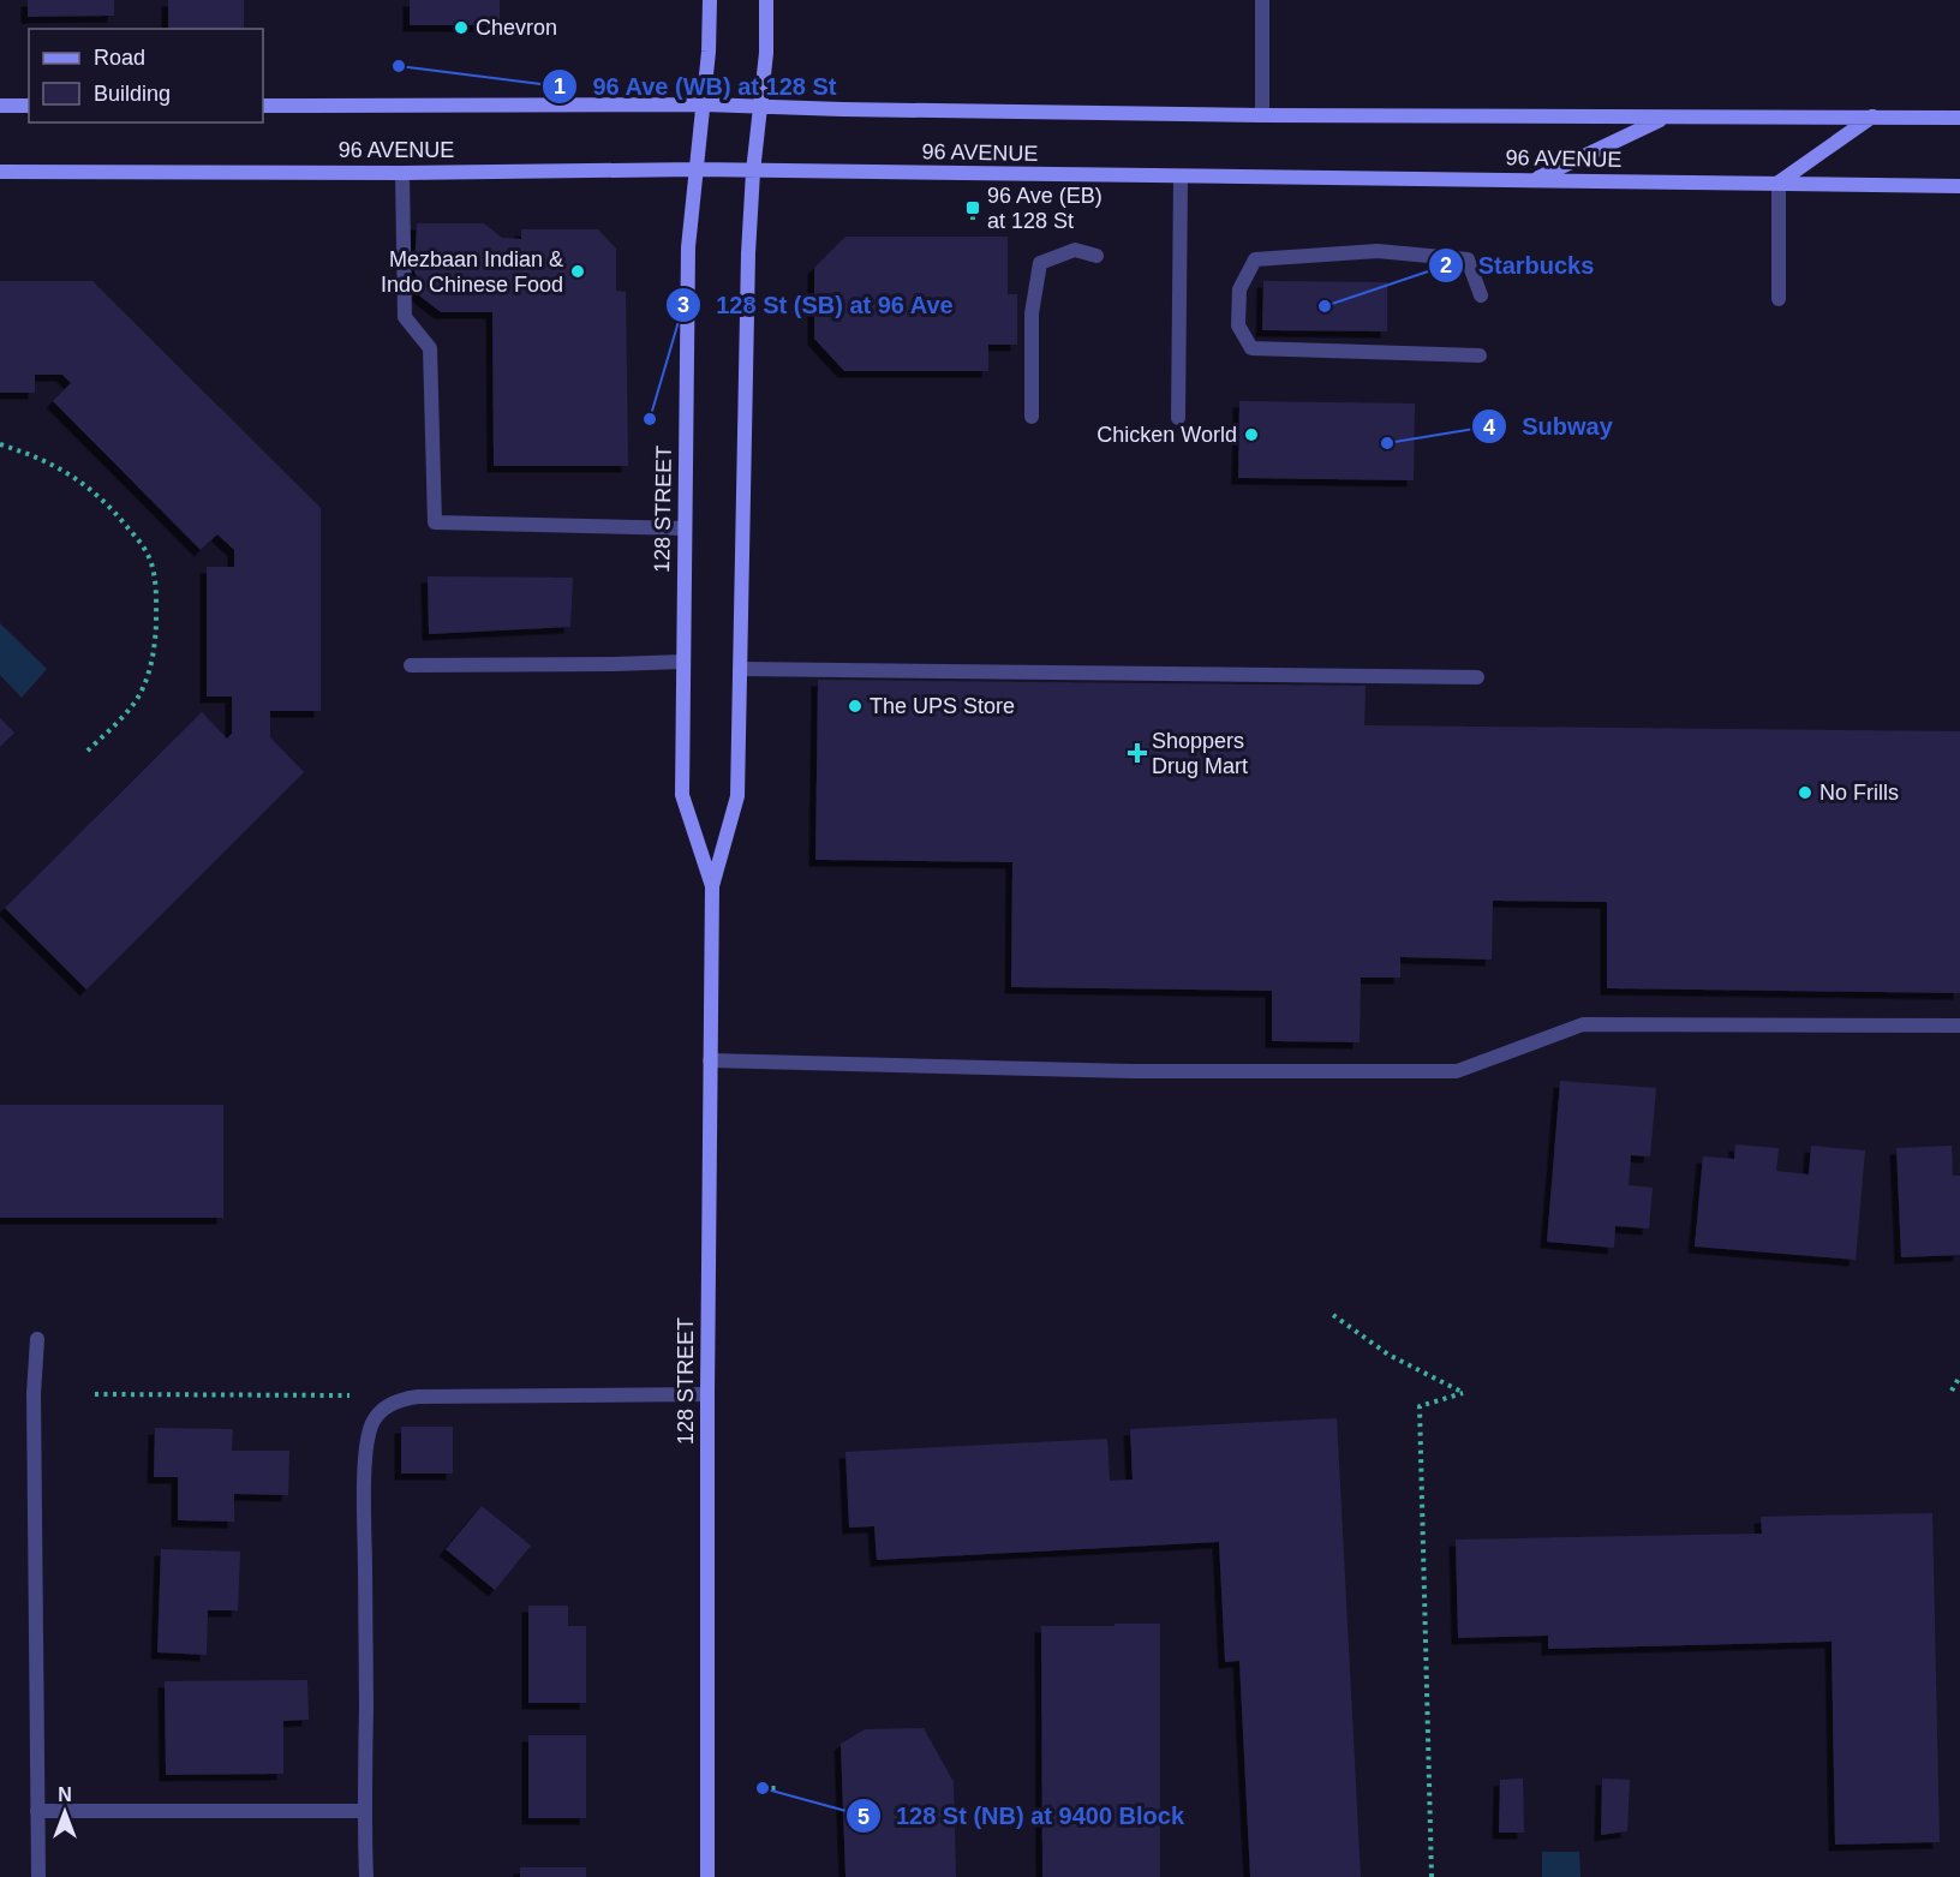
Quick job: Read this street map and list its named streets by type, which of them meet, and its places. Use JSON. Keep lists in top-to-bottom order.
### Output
{
  "streets": {
    "main road": ["96 AVENUE", "128 STREET"]
  },
  "crossings": [
    ["96 AVENUE", "128 STREET"]
  ],
  "places": {
    "other": [
      "Chevron",
      "96 Ave (WB) at 128 St",
      "Mezbaan Indian & Indo Chinese Food",
      "Starbucks",
      "128 St (SB) at 96 Ave",
      "Chicken World",
      "Subway",
      "The UPS Store",
      "No Frills",
      "128 St (NB) at 9400 Block"
    ],
    "transit": ["96 Ave (EB) at 128 St"],
    "health": ["Shoppers Drug Mart"]
  },
  "legend": ["Road", "Building"],
  "north": "top"
}
